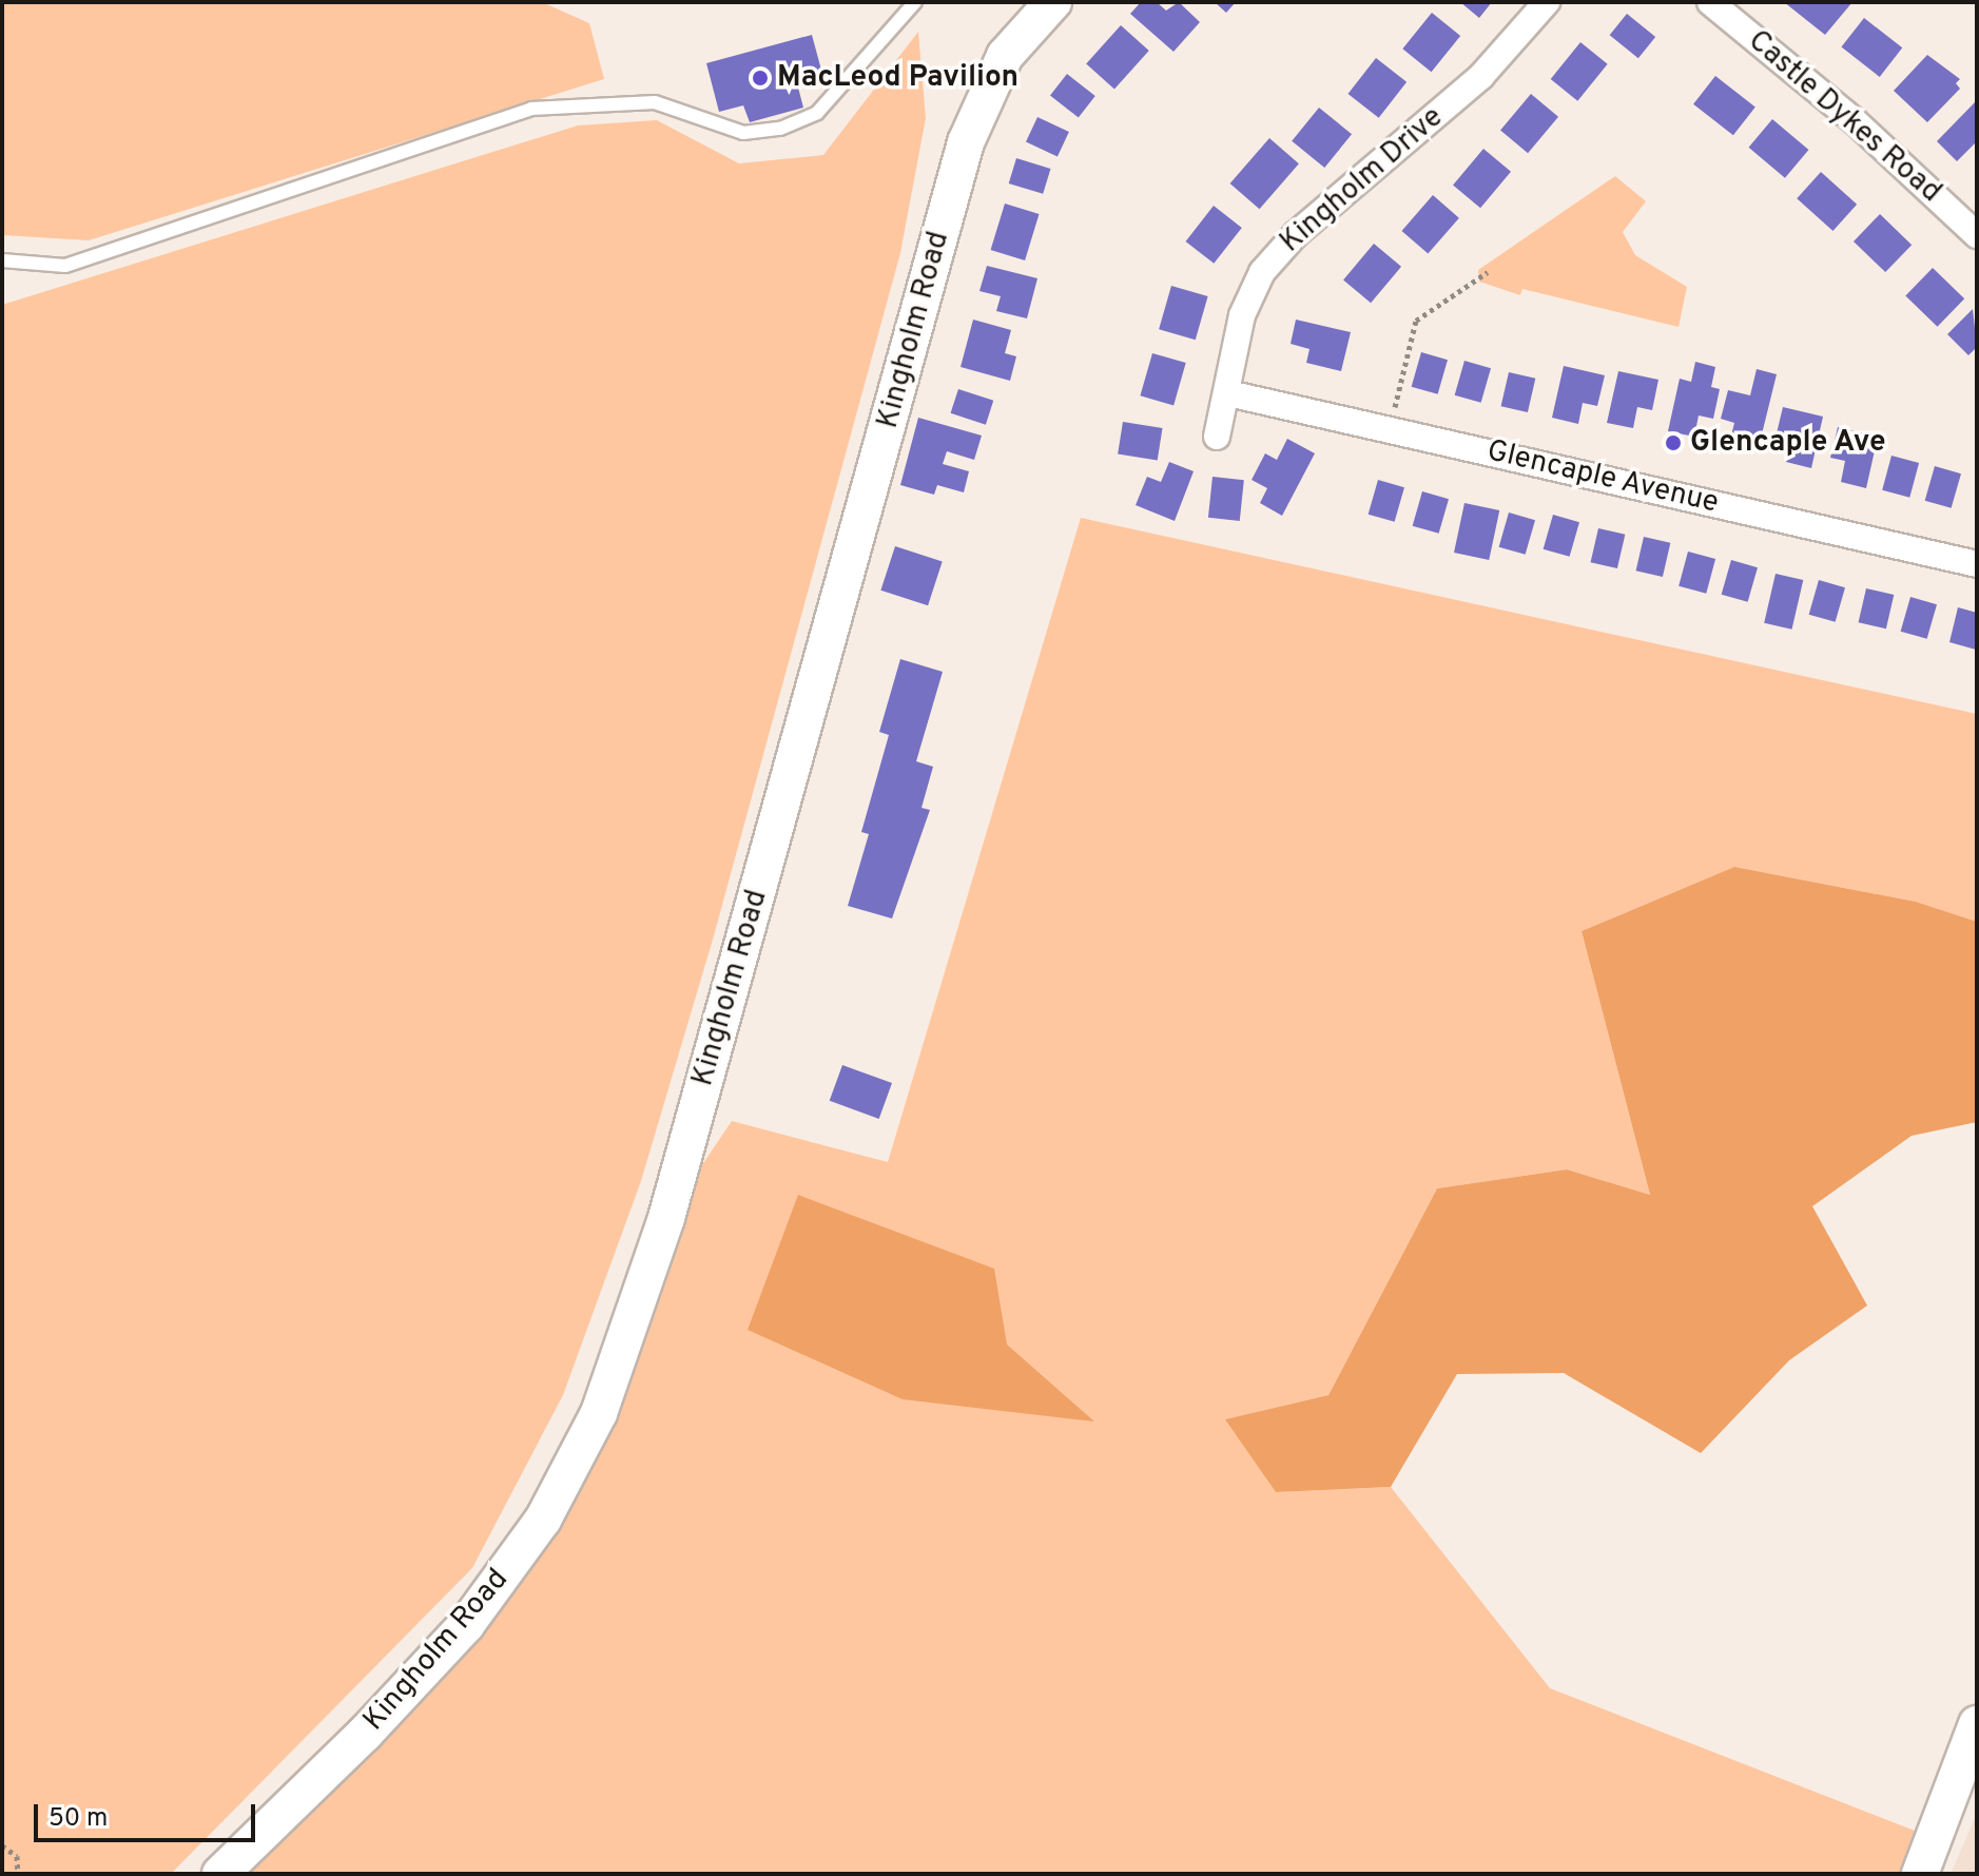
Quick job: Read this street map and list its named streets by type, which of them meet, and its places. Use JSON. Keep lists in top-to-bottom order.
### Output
{
  "streets": {
    "main road": ["Kingholm Road"],
    "street": ["Castle Dykes Road", "Kingholm Drive", "Glencaple Avenue"]
  },
  "crossings": [
    ["Kingholm Drive", "Glencaple Avenue"]
  ],
  "places": ["MacLeod Pavilion", "Glencaple Ave"],
  "scale_bar": "50 m"
}
